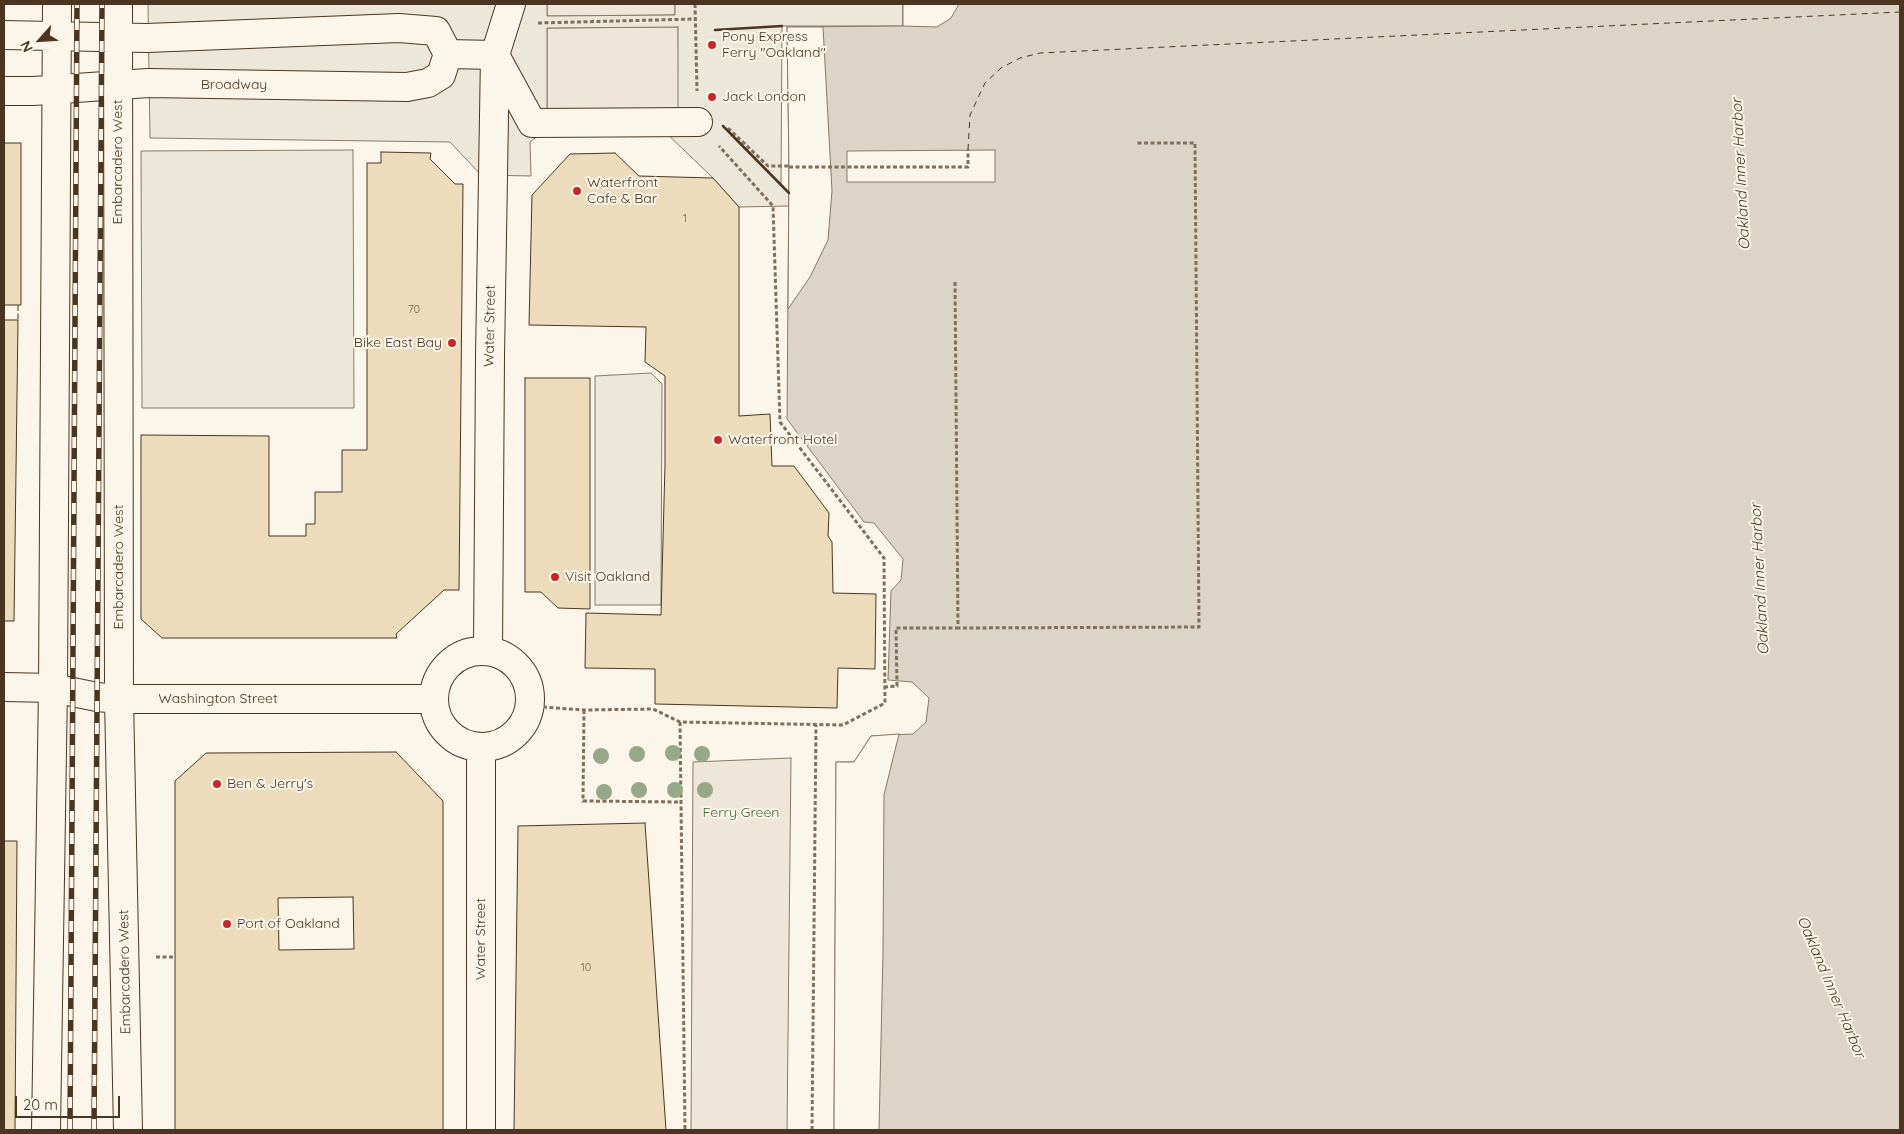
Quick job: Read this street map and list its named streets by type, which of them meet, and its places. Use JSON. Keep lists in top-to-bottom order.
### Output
{
  "streets": {
    "street": [
      "Broadway",
      "Embarcadero West",
      "Water Street",
      "Washington Street"
    ]
  },
  "crossings": [
    ["Broadway", "Embarcadero West"],
    ["Embarcadero West", "Washington Street"],
    ["Water Street", "Washington Street"]
  ],
  "water": ["Oakland Inner Harbor"],
  "parks": ["Ferry Green"],
  "places": [
    "Pony Express Ferry \"Oakland\"",
    "Jack London",
    "Waterfront Cafe & Bar",
    "Bike East Bay",
    "Waterfront Hotel",
    "Visit Oakland",
    "Ben & Jerry's",
    "Port of Oakland"
  ],
  "house_numbers": ["1", "70", "10"],
  "scale_bar": "20 m",
  "north": "bottom left"
}
